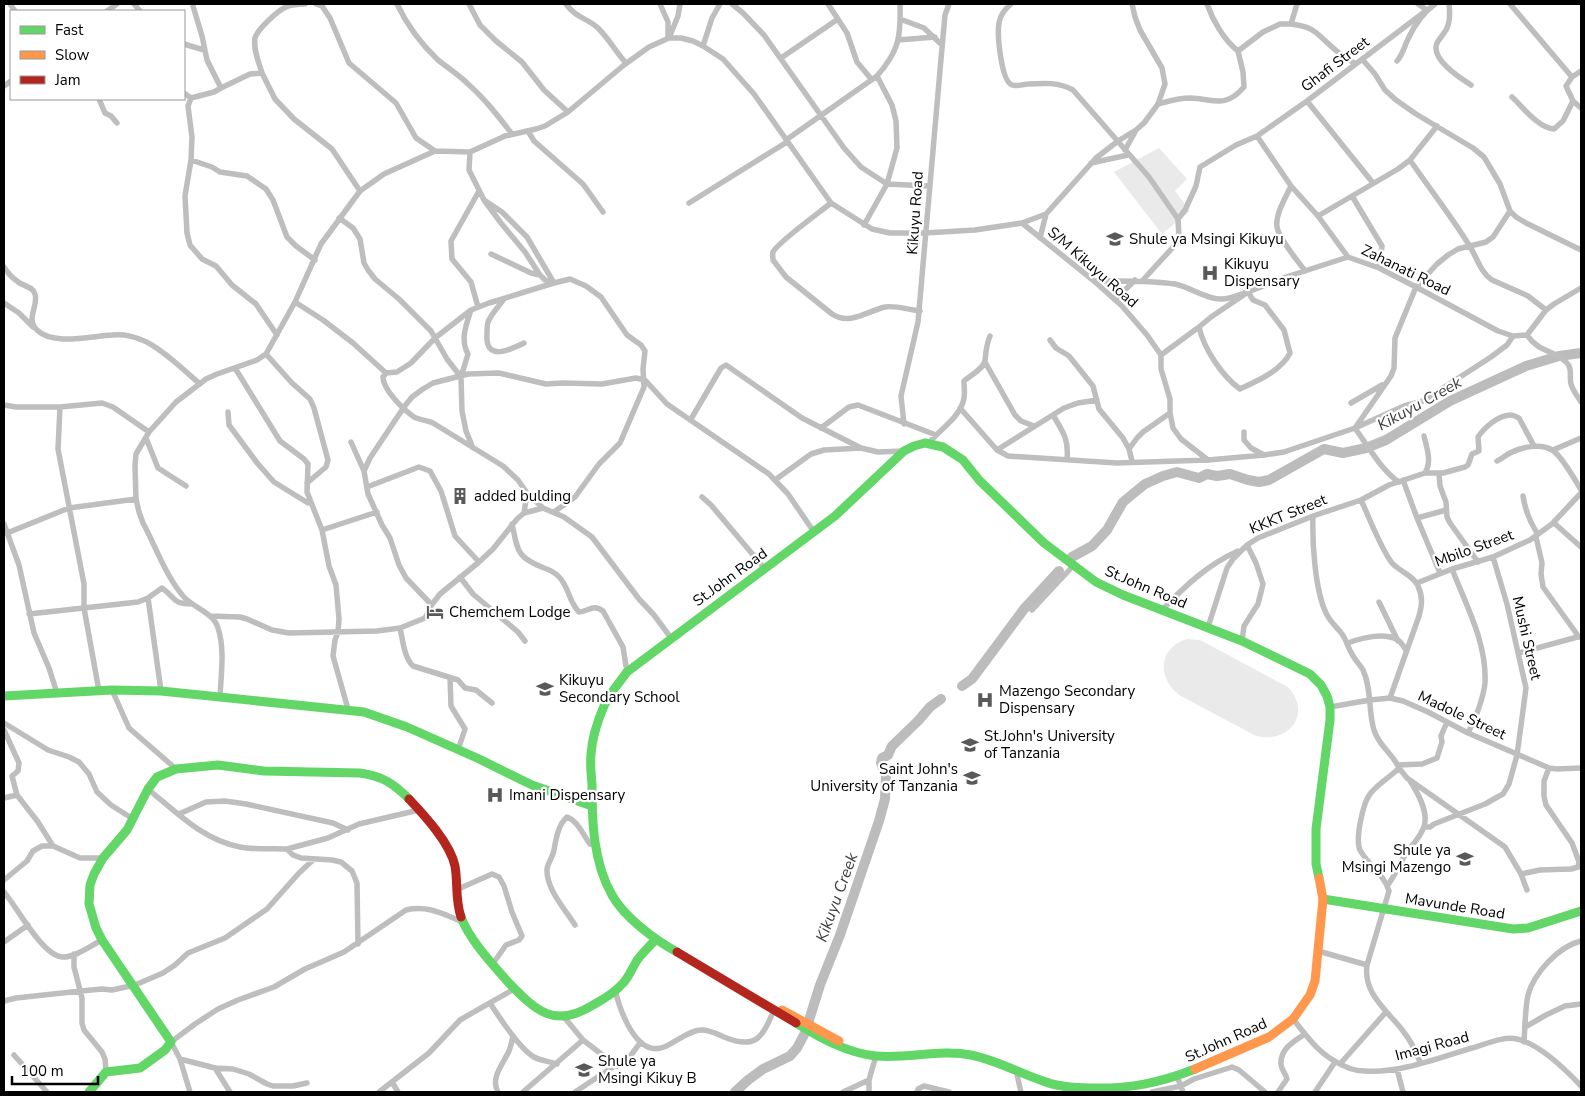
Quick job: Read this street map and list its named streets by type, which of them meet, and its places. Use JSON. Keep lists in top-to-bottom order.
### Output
{
  "streets": {
    "street": [
      "Ghafi Street",
      "Kikuyu Road",
      "S/M Kikuyu Road",
      "Zahanati Road",
      "KKKT Street",
      "Mbilo Street",
      "St.John Road",
      "Mushi Street",
      "Madole Street",
      "Mavunde Road",
      "Imagi Road"
    ]
  },
  "crossings": [
    ["Ghafi Street", "S/M Kikuyu Road"],
    ["S/M Kikuyu Road", "Zahanati Road"],
    ["KKKT Street", "St.John Road"],
    ["Mbilo Street", "Mushi Street"],
    ["St.John Road", "Madole Street"],
    ["St.John Road", "Mavunde Road"],
    ["St.John Road", "Imagi Road"],
    ["Mushi Street", "Madole Street"]
  ],
  "water": ["Kikuyu Creek"],
  "places": {
    "school or university": [
      "Shule ya Msingi Kikuyu",
      "Kikuyu Secondary School",
      "St.John's University of Tanzania",
      "Saint John's University of Tanzania",
      "Shule ya Msingi Mazengo",
      "Shule ya Msingi Kikuy B"
    ],
    "hospital": ["Kikuyu Dispensary", "Mazengo Secondary Dispensary", "Imani Dispensary"],
    "building": ["added bulding"],
    "hotel": ["Chemchem Lodge"]
  },
  "legend": ["Fast", "Slow", "Jam"],
  "scale_bar": "100 m"
}
